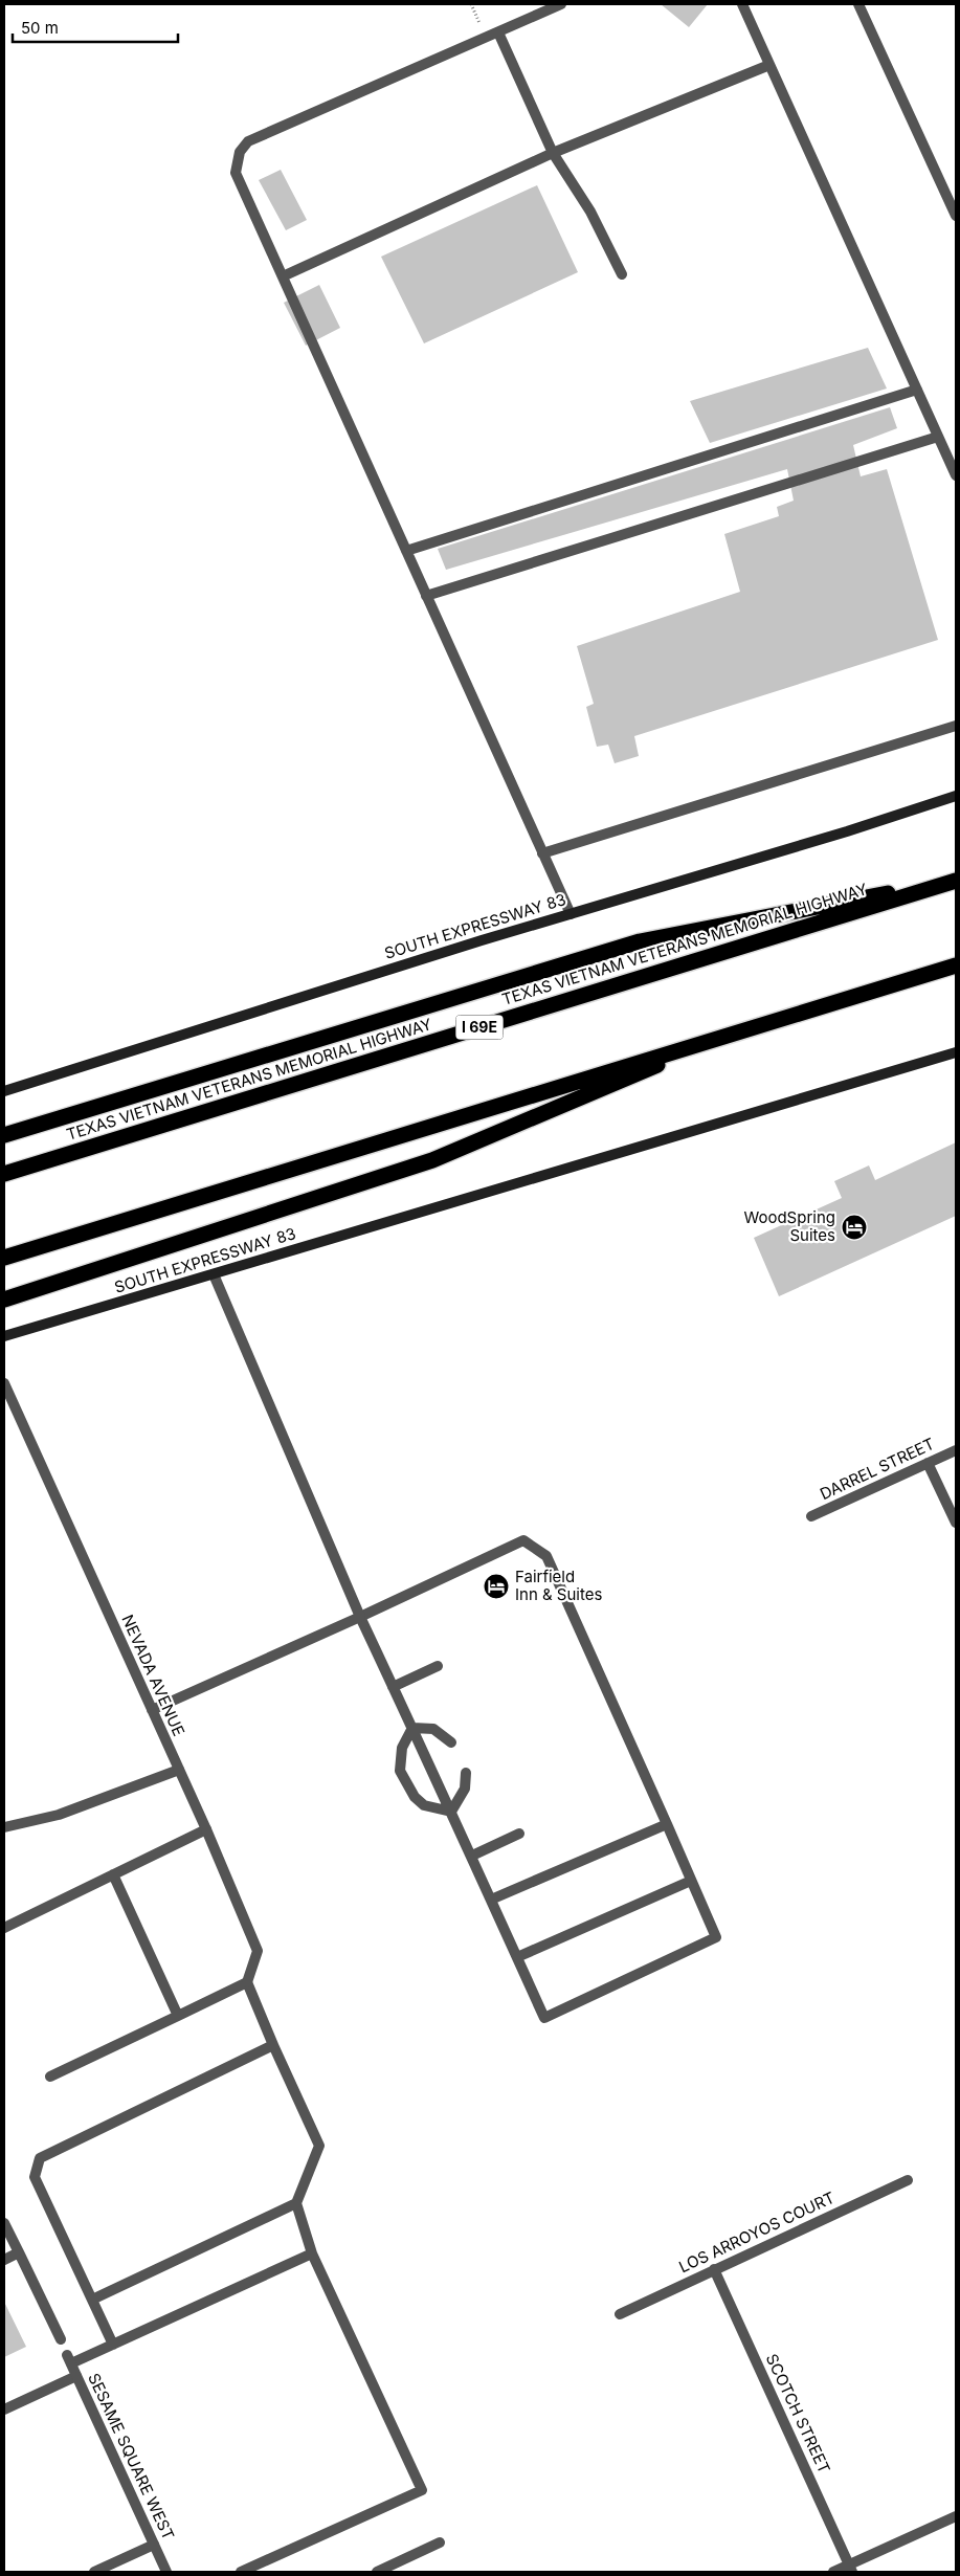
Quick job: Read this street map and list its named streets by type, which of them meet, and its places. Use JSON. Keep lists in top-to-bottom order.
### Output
{
  "streets": {
    "highway": ["TEXAS VIETNAM VETERANS MEMORIAL HIGHWAY", "I 69E"],
    "main road": ["SOUTH EXPRESSWAY 83"],
    "street": [
      "DARREL STREET",
      "NEVADA AVENUE",
      "LOS ARROYOS COURT",
      "SCOTCH STREET",
      "SESAME SQUARE WEST"
    ]
  },
  "crossings": [
    ["LOS ARROYOS COURT", "SCOTCH STREET"]
  ],
  "places": {
    "hotel": ["WoodSpring Suites", "Fairfield Inn & Suites"]
  },
  "scale_bar": "50 m"
}
